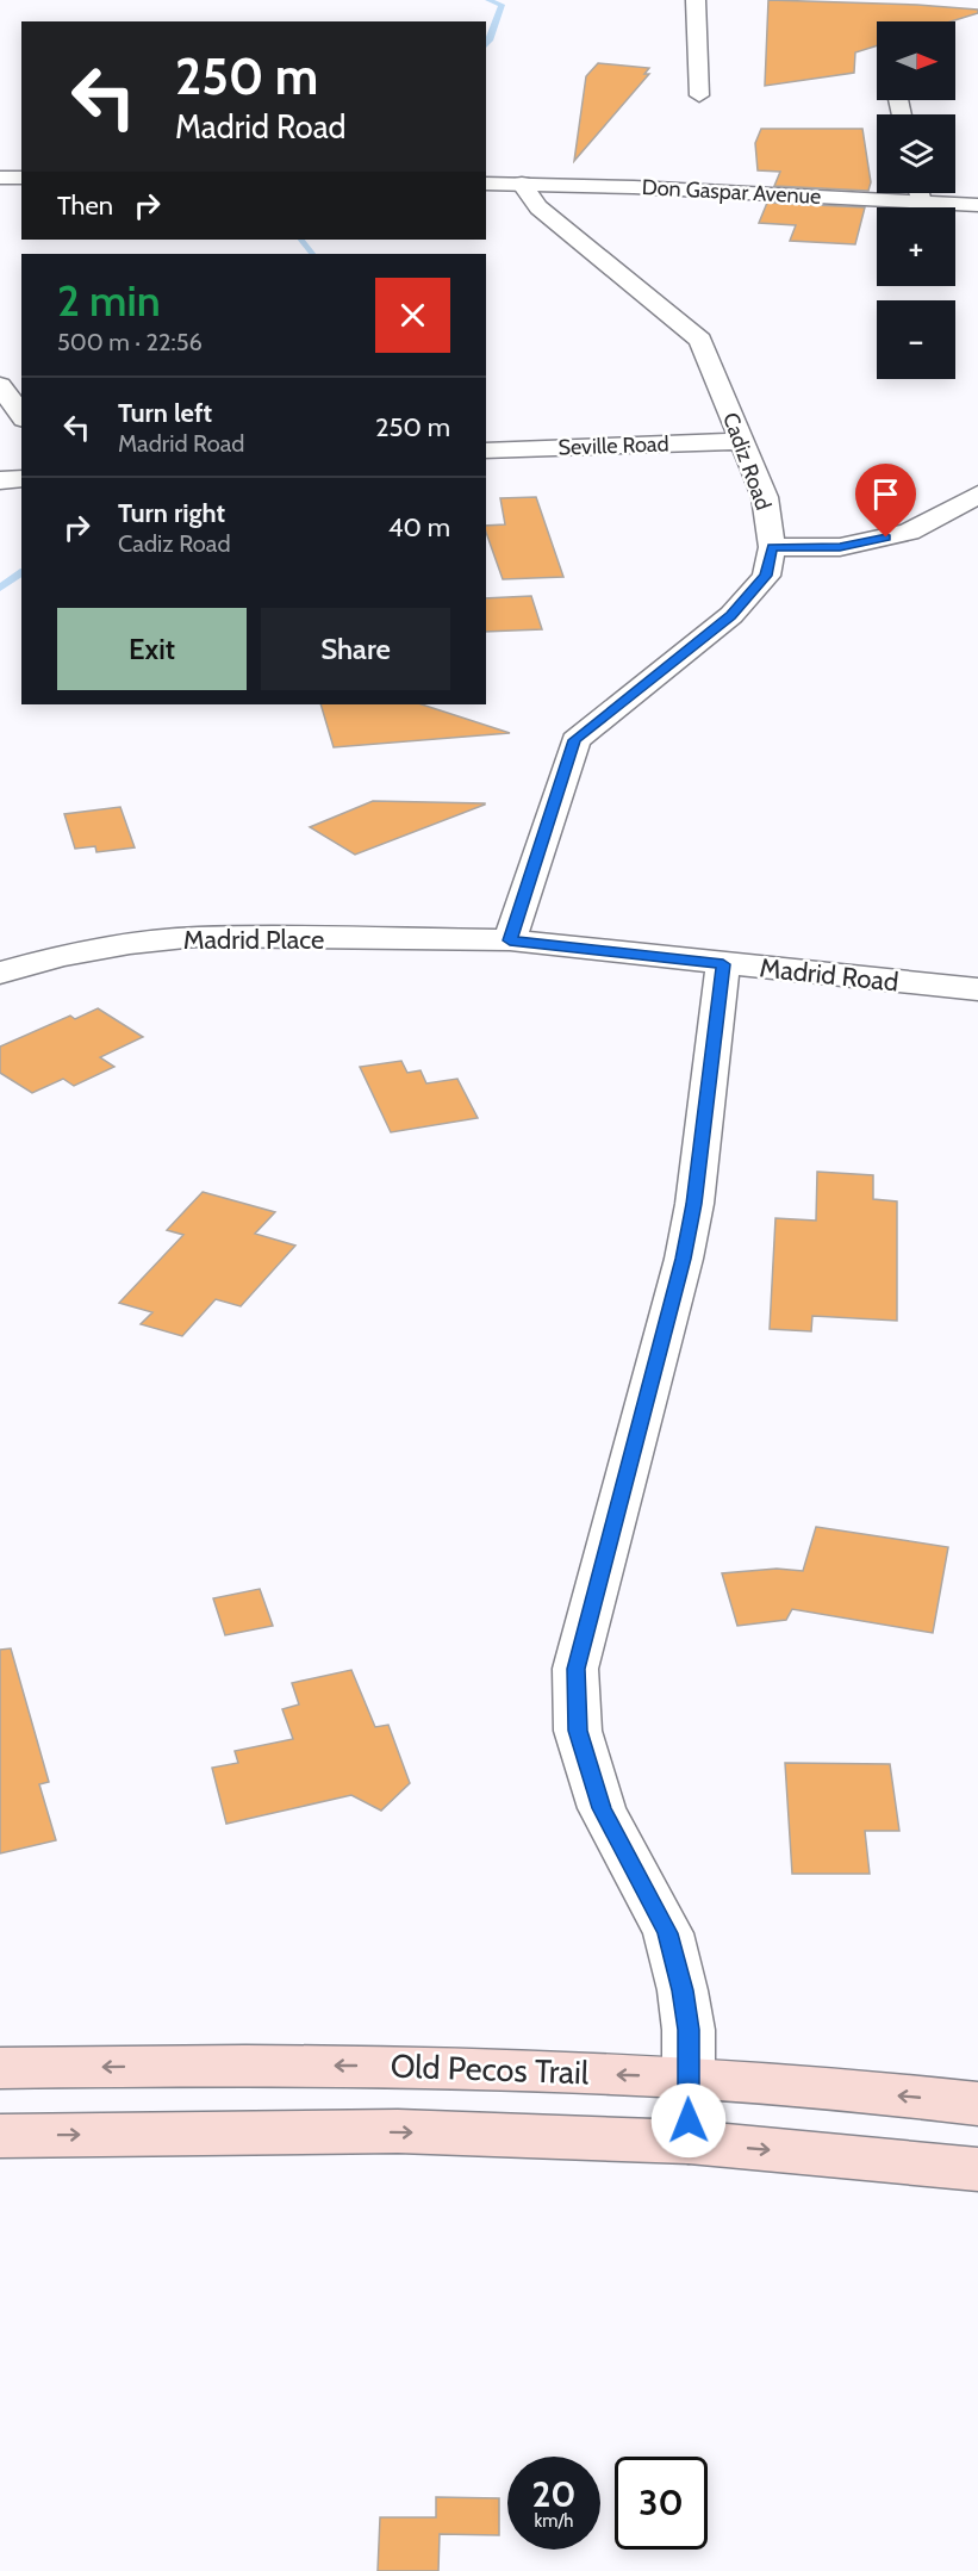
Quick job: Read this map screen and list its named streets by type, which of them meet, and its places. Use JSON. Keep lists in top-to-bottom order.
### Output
{
  "streets": {
    "main road": ["Old Pecos Trail"],
    "street": [
      "Don Gaspar Avenue",
      "Seville Road",
      "Cadiz Road",
      "Madrid Place",
      "Madrid Road"
    ]
  },
  "crossings": [
    ["Don Gaspar Avenue", "Cadiz Road"],
    ["Seville Road", "Cadiz Road"],
    ["Cadiz Road", "Madrid Place"],
    ["Cadiz Road", "Madrid Road"],
    ["Madrid Place", "Madrid Road"]
  ],
  "north": "right",
  "page": {
    "map_buttons": ["+", "−"],
    "turn": ["250 m", "Madrid Road"],
    "then": "Then",
    "heading": ["2 min", "500 m · 22:56"],
    "list": [
      {
        "name": "Turn left",
        "note": "Madrid Road",
        "value": "250 m"
      },
      {
        "name": "Turn right",
        "note": "Cadiz Road",
        "value": "40 m"
      }
    ],
    "buttons": ["Exit", "Share"],
    "speed": "20 km/h",
    "limit": "30"
  }
}
